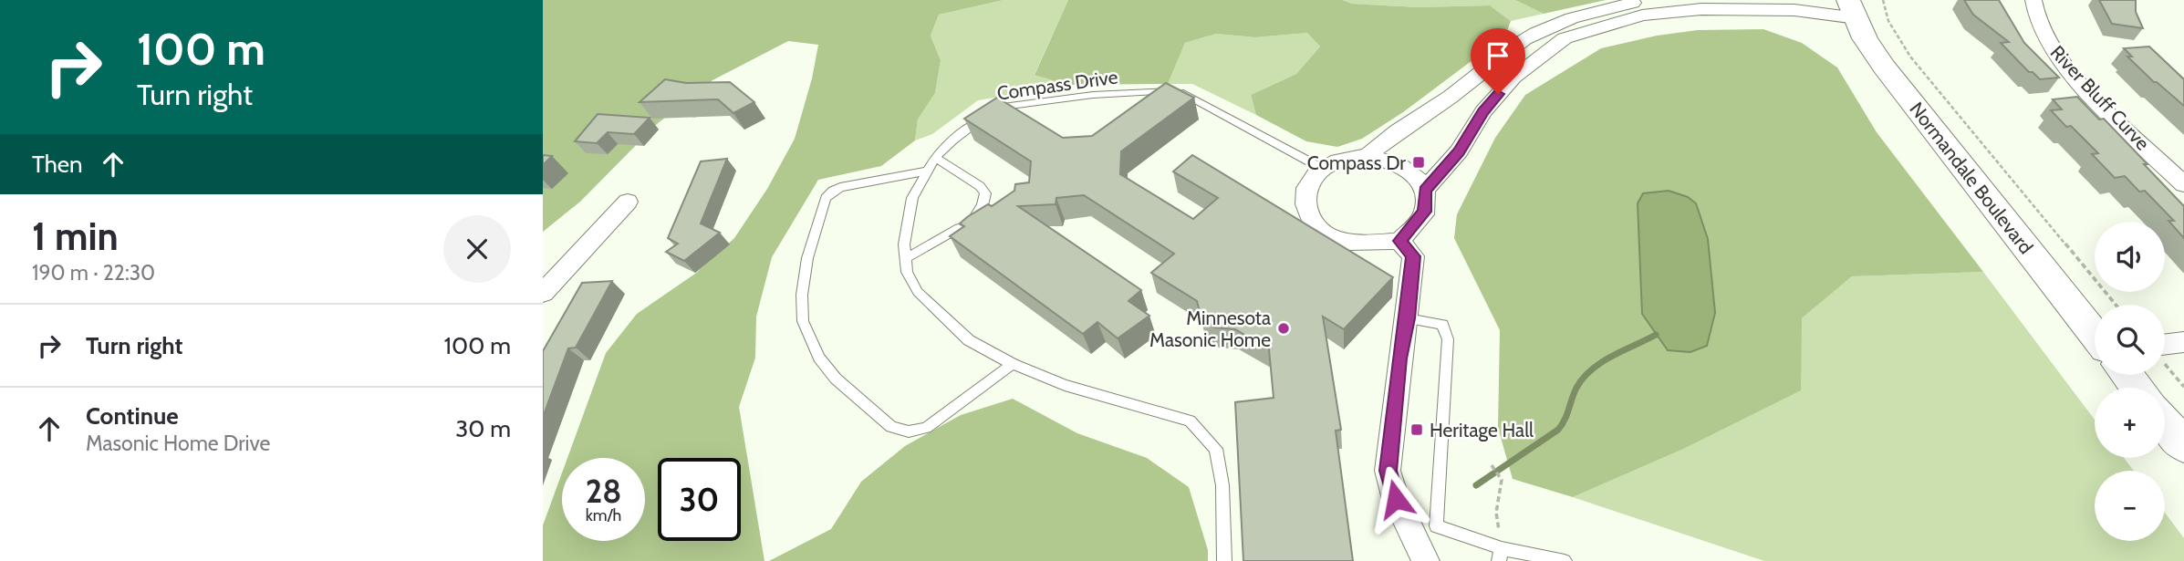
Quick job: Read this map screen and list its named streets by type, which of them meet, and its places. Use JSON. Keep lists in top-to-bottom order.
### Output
{
  "streets": {
    "street": ["River Bluff Curve", "Normandale Boulevard"],
    "lane": ["Compass Drive"]
  },
  "places": {
    "transit": ["Compass Dr", "Heritage Hall"],
    "other": ["Minnesota Masonic Home"]
  },
  "page": {
    "turn": ["100 m", "Turn right"],
    "then": "Then",
    "heading": ["1 min", "190 m · 22:30"],
    "map_buttons": ["+", "−"],
    "list": [
      {
        "name": "Turn right",
        "value": "100 m"
      },
      {
        "name": "Continue",
        "note": "Masonic Home Drive",
        "value": "30 m"
      }
    ],
    "speed": "28 km/h",
    "limit": "30"
  }
}
